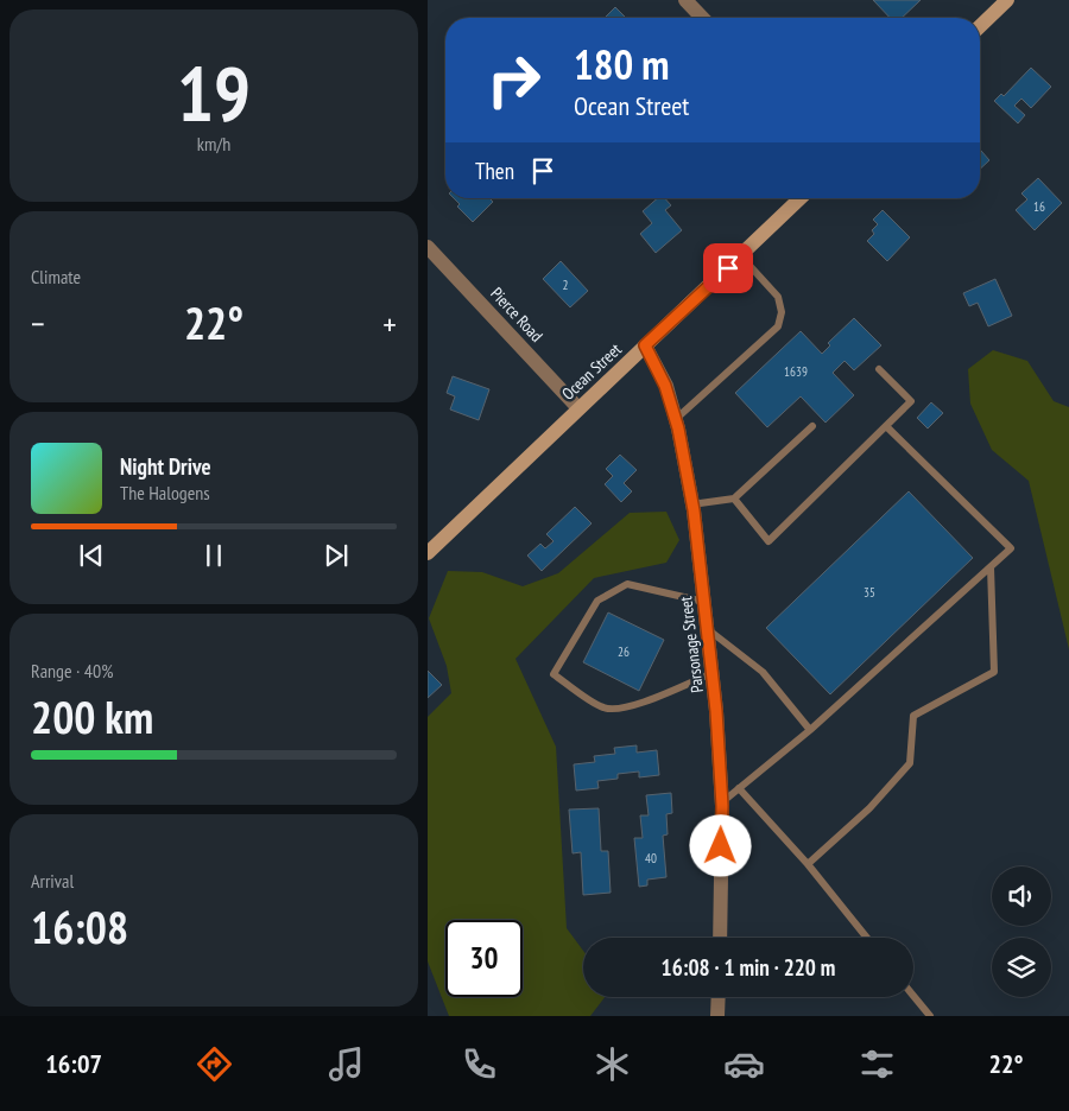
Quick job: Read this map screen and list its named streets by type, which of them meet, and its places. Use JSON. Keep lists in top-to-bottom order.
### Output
{
  "streets": {
    "main road": ["Ocean Street"],
    "street": ["Pierce Road", "Parsonage Street"]
  },
  "crossings": [
    ["Pierce Road", "Ocean Street"],
    ["Ocean Street", "Parsonage Street"]
  ],
  "house_numbers": [
    "16",
    "2",
    "1639",
    "35",
    "26",
    "40"
  ],
  "page": {
    "tile": [
      ["19", "km/h"],
      "Climate",
      ["Range · 40%", "200 km"],
      ["Arrival", "16:08"]
    ],
    "turn": ["180 m", "Ocean Street"],
    "then": "Then",
    "heat": ["−", "22°", "+"],
    "song": ["Night Drive", "The Halogens"],
    "limit": "30",
    "trip": "16:08 · 1 min · 220 m",
    "tabs": ["16:07", "22°"]
  }
}
